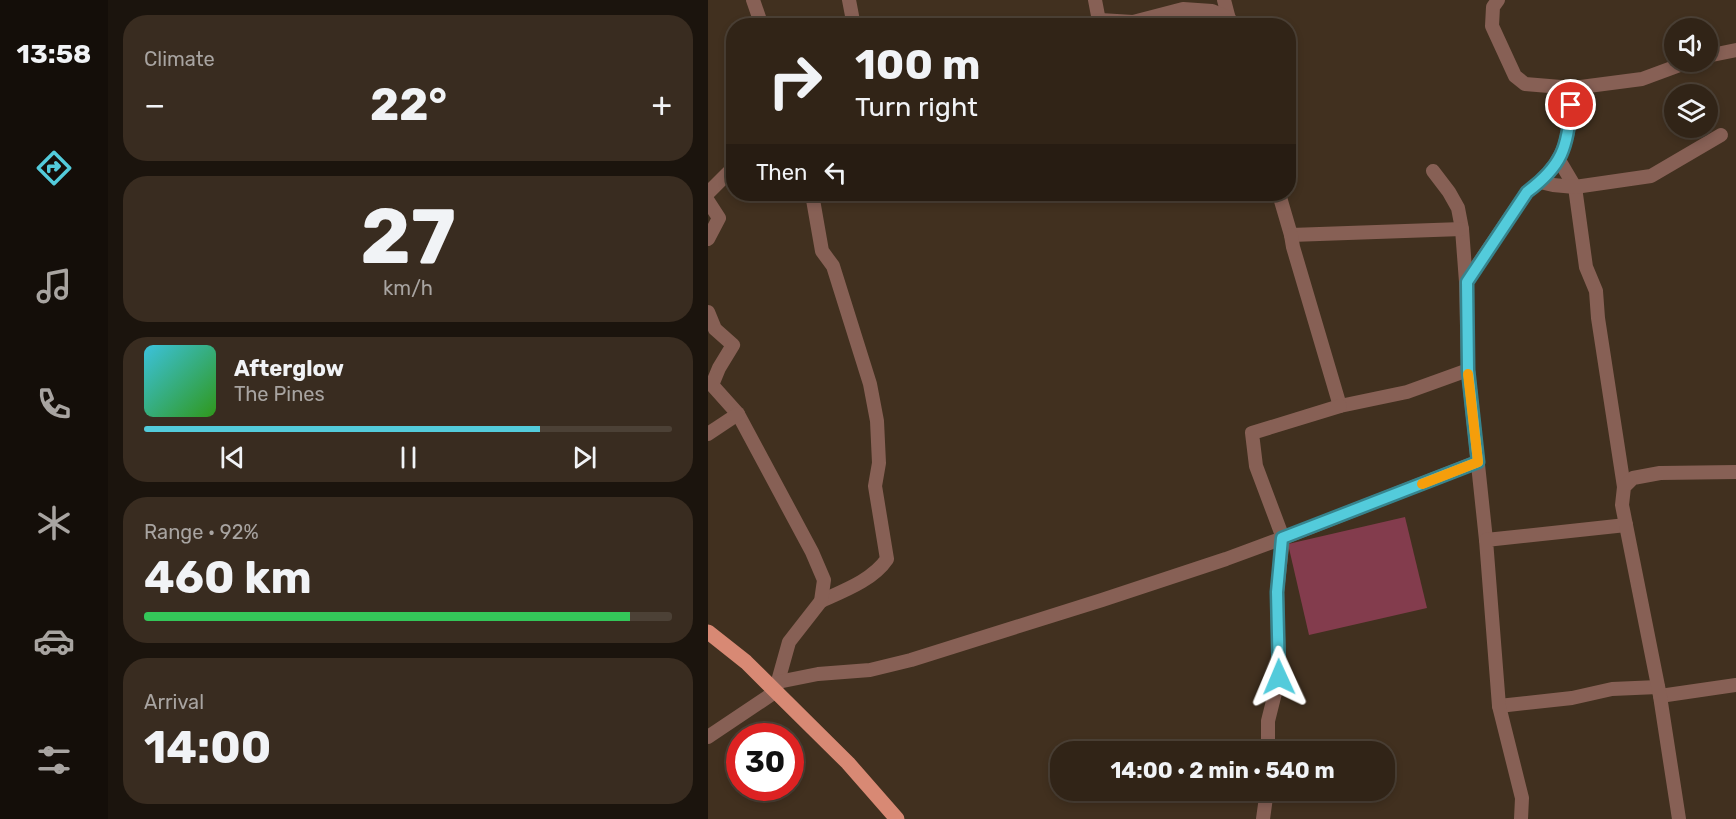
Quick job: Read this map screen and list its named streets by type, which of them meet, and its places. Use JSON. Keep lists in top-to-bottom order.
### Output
{
  "page": {
    "tabs": "13:58",
    "tile": [
      "Climate",
      ["27", "km/h"],
      ["Range · 92%", "460 km"],
      ["Arrival", "14:00"]
    ],
    "turn": ["100 m", "Turn right"],
    "heat": ["−", "22°", "+"],
    "then": "Then",
    "song": ["Afterglow", "The Pines"],
    "limit": "30",
    "trip": "14:00 · 2 min · 540 m"
  }
}
